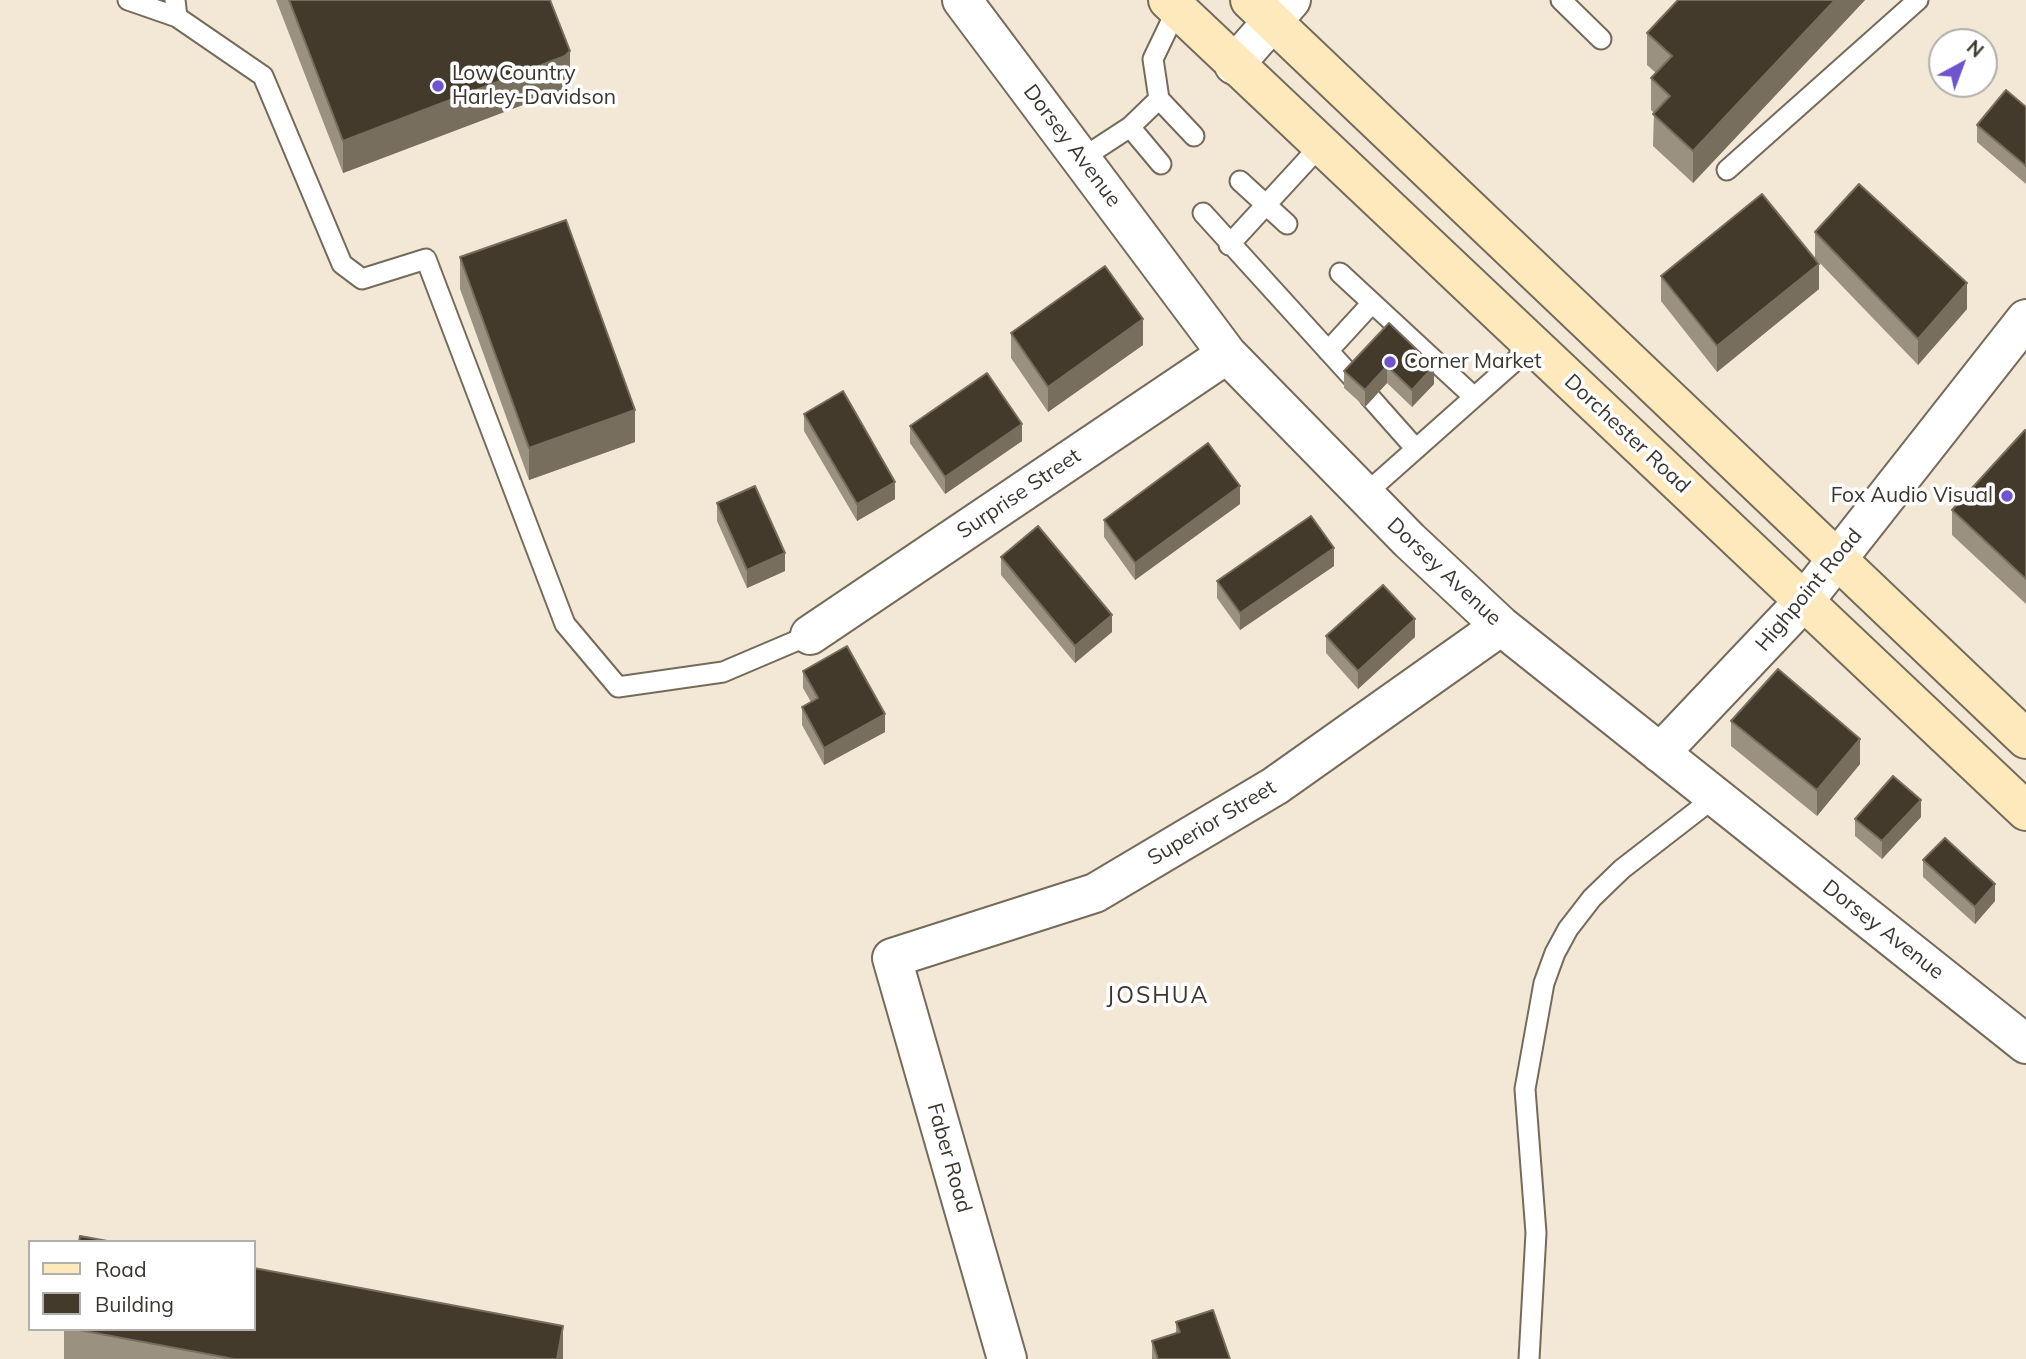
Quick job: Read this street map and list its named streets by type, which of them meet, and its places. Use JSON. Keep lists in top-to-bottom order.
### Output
{
  "streets": {
    "main road": ["Dorchester Road"],
    "street": [
      "Dorsey Avenue",
      "Surprise Street",
      "Highpoint Road",
      "Superior Street",
      "Faber Road"
    ]
  },
  "crossings": [
    ["Dorsey Avenue", "Surprise Street"],
    ["Dorsey Avenue", "Highpoint Road"],
    ["Dorsey Avenue", "Superior Street"],
    ["Dorchester Road", "Highpoint Road"],
    ["Superior Street", "Faber Road"]
  ],
  "districts": ["JOSHUA"],
  "places": ["Low Country Harley-Davidson", "Corner Market", "Fox Audio Visual"],
  "legend": ["Road", "Building"],
  "north": "top right"
}
